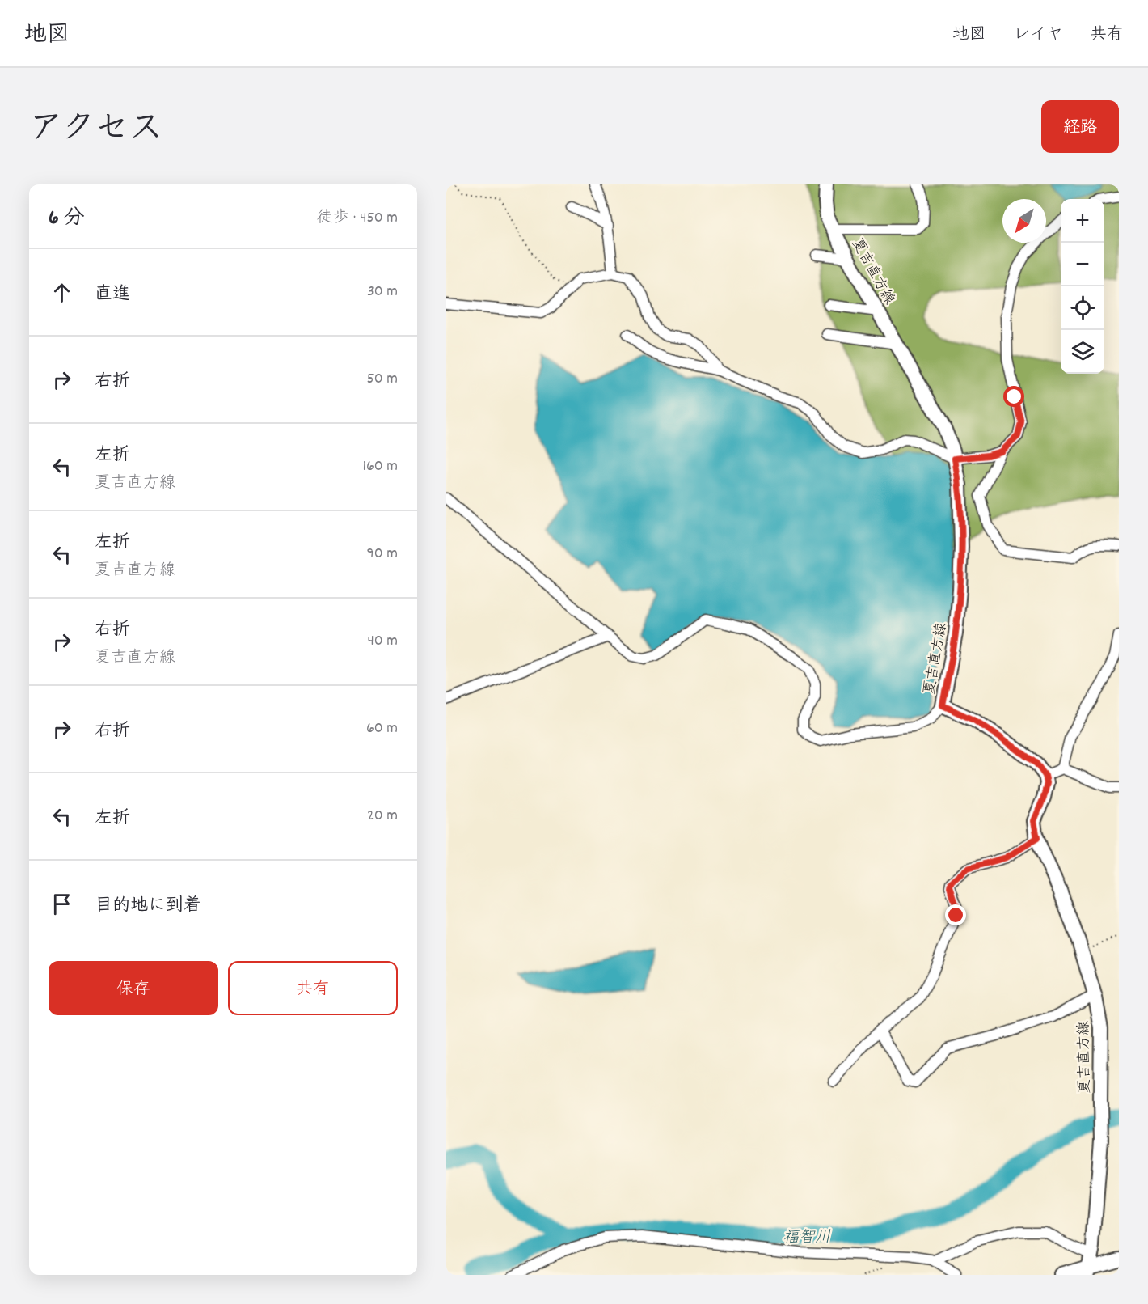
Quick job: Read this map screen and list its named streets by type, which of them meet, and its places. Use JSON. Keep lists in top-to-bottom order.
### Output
{
  "streets": {
    "main road": ["夏吉直方線"]
  },
  "water": ["福智川"],
  "north": "bottom left",
  "page": {
    "header": "地図",
    "nav": ["地図", "レイヤ", "共有"],
    "title": "アクセス",
    "buttons": [
      "経路",
      ["保存", "共有"]
    ],
    "heading": ["6 分", "徒歩 · 450 m"],
    "map_buttons": ["+", "−"],
    "list": [
      ["直進", "30 m"],
      ["右折", "50 m"],
      ["左折", "夏吉直方線", "160 m"],
      ["左折", "夏吉直方線", "90 m"],
      ["右折", "夏吉直方線", "40 m"],
      ["右折", "60 m"],
      ["左折", "20 m"],
      "目的地に到着"
    ]
  }
}
